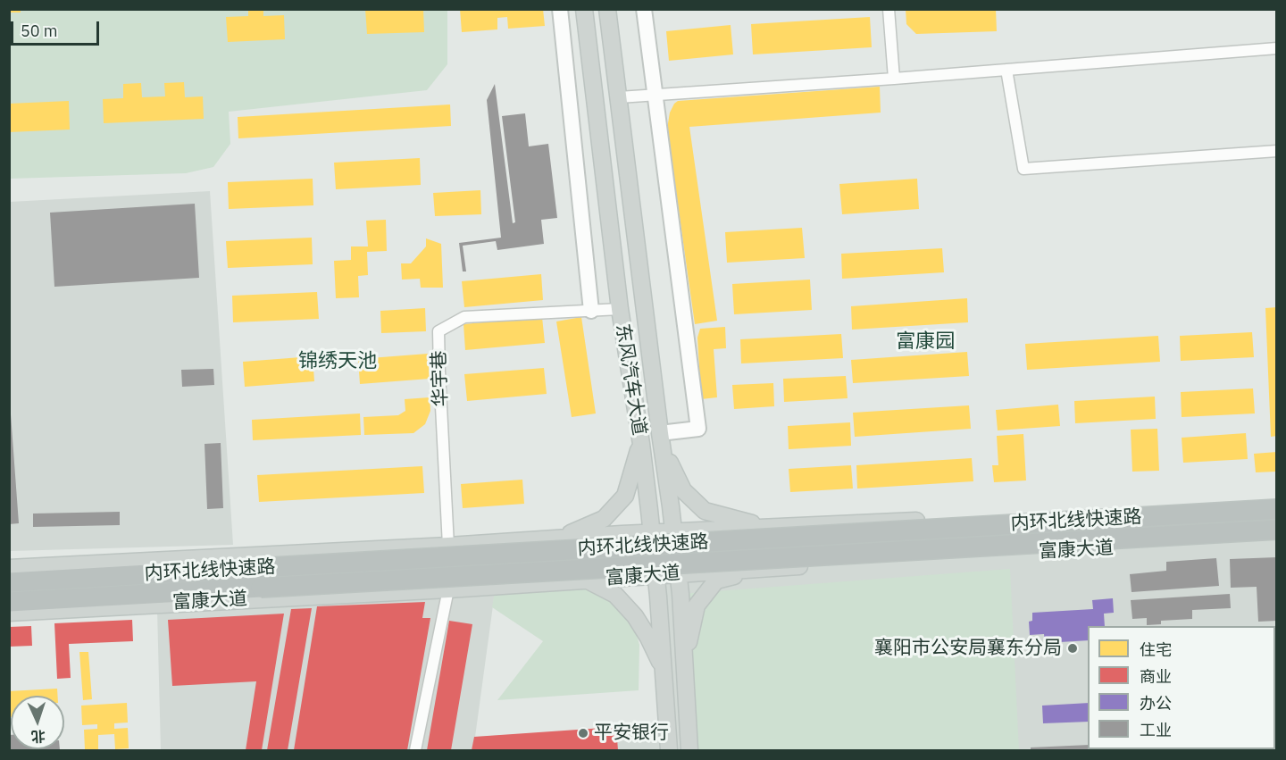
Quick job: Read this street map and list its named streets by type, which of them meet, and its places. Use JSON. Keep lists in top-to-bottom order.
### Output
{
  "streets": {
    "highway": ["内环北线快速路"],
    "main road": ["东风汽车大道", "富康大道"],
    "street": ["华宇巷"]
  },
  "crossings": [
    ["华宇巷", "东风汽车大道"],
    ["华宇巷", "富康大道"],
    ["东风汽车大道", "富康大道"]
  ],
  "districts": ["富康园", "锦绣天池"],
  "places": ["襄阳市公安局襄东分局", "平安银行"],
  "legend": [
    "住宅",
    "商业",
    "办公",
    "工业"
  ],
  "scale_bar": "50 m",
  "north": "bottom"
}
